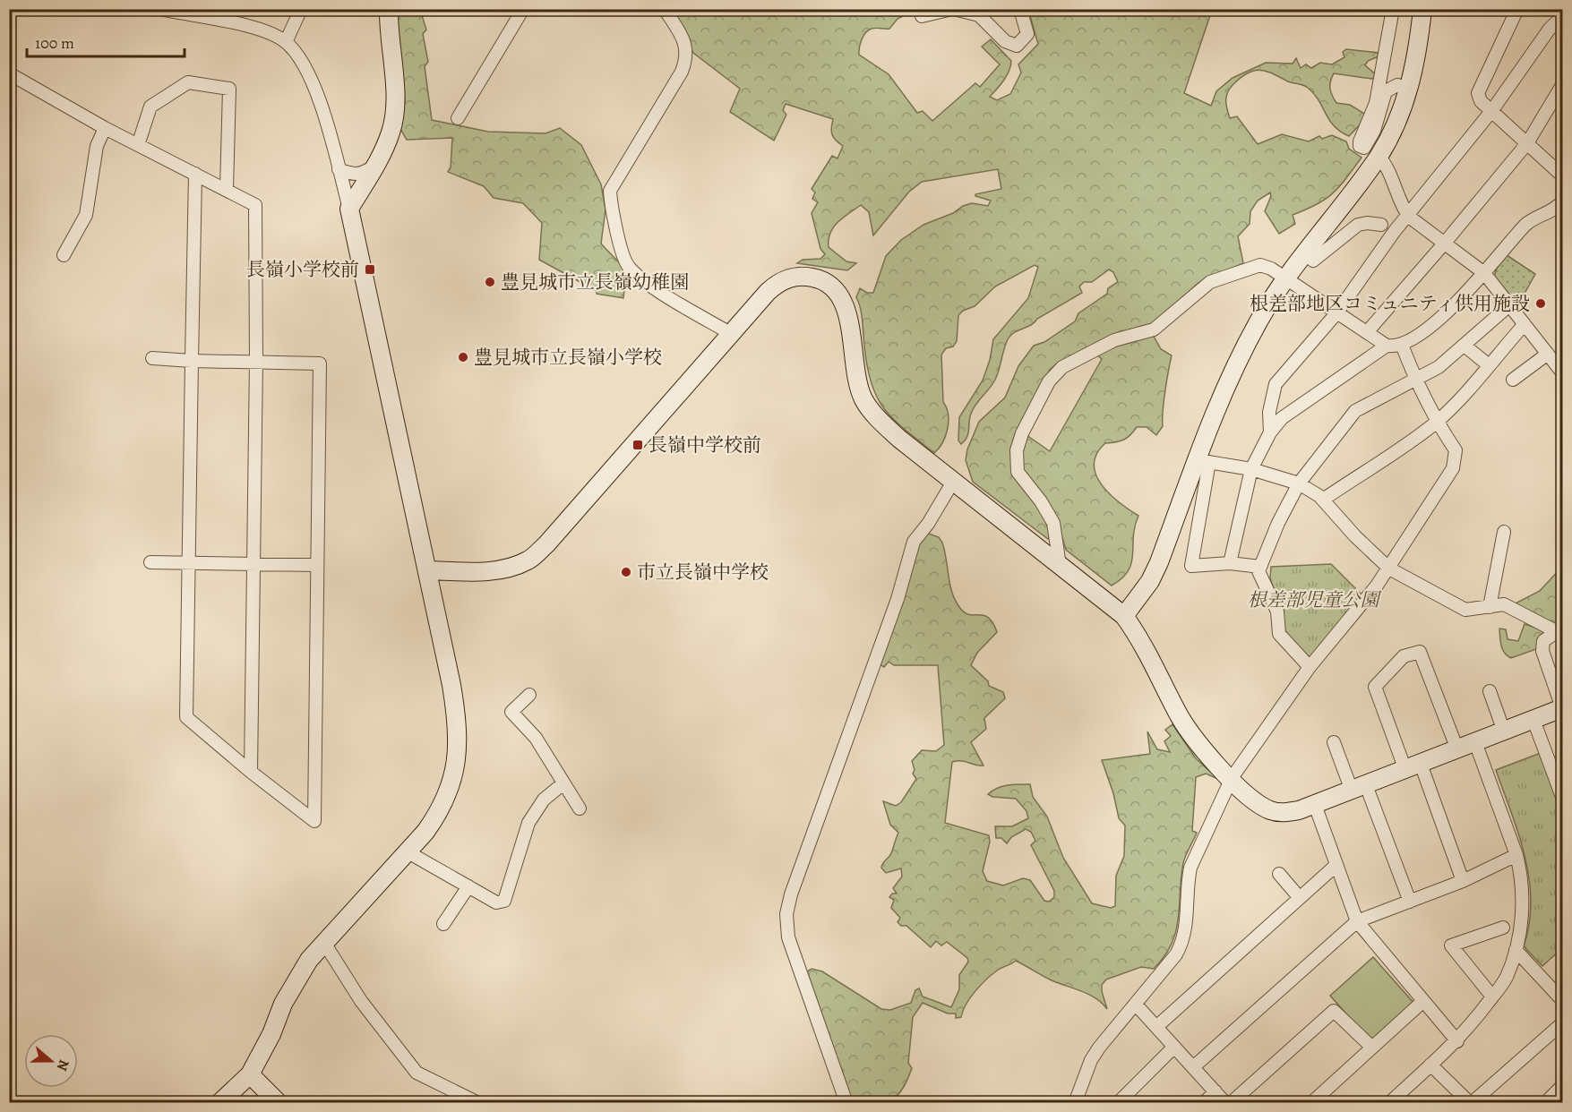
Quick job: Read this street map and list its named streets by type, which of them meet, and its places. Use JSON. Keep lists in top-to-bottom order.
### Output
{
  "parks": ["根差部児童公園"],
  "places": {
    "transit": ["長嶺小学校前", "長嶺中学校前"],
    "other": [
      "豊見城市立長嶺幼稚園",
      "根差部地区コミュニティ供用施設",
      "豊見城市立長嶺小学校",
      "市立長嶺中学校"
    ]
  },
  "scale_bar": "100 m",
  "north": "right"
}
